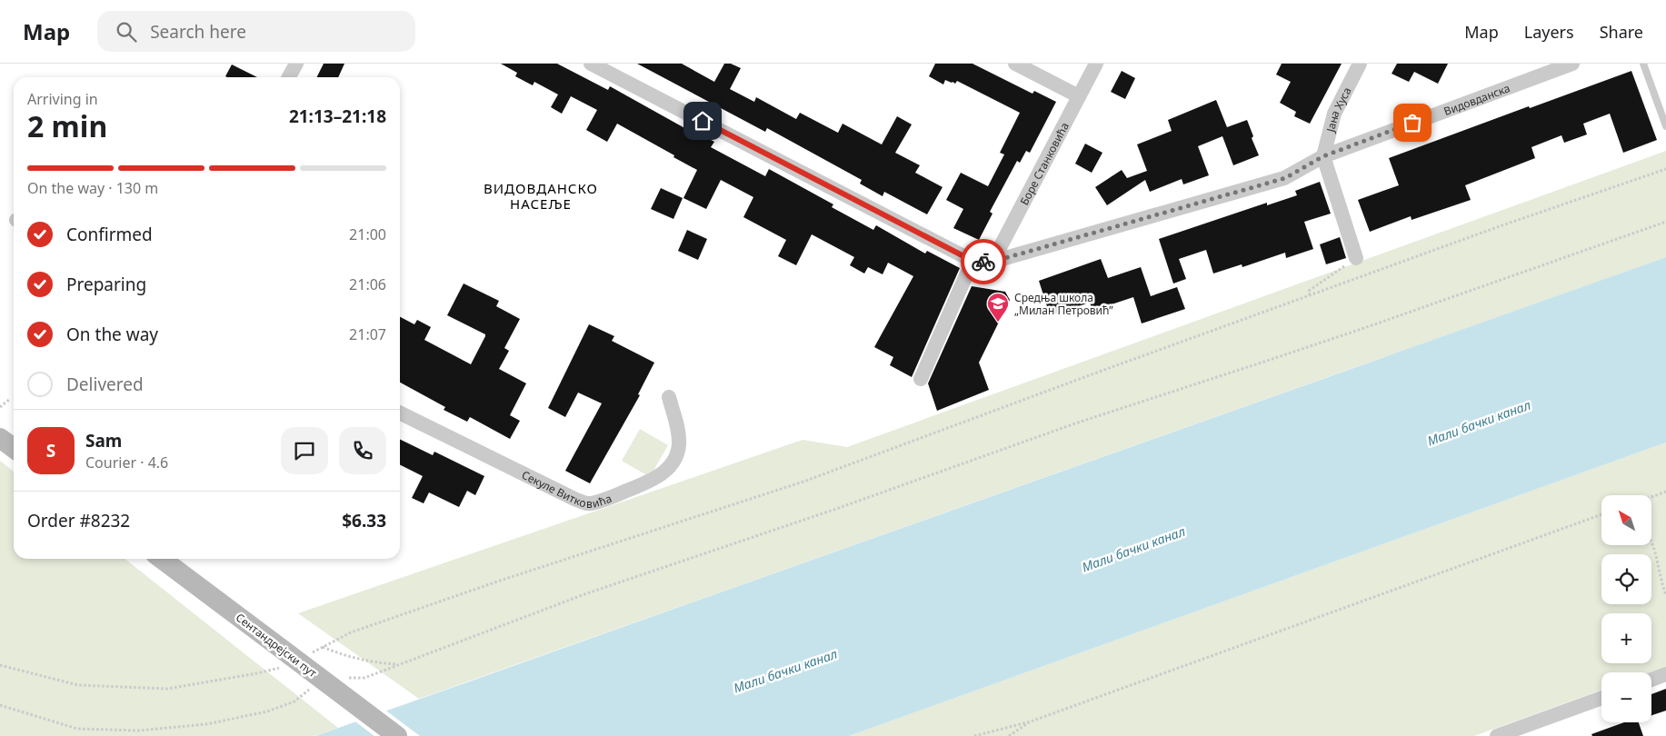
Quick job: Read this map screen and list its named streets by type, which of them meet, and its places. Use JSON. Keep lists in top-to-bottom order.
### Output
{
  "streets": {
    "main road": ["Сентандрејски пут"],
    "street": [
      "Видовданска",
      "Јана Хуса",
      "Боре Станковића",
      "Секуле Витковића"
    ]
  },
  "crossings": [
    ["Видовданска", "Јана Хуса"],
    ["Видовданска", "Боре Станковића"]
  ],
  "districts": ["ВИДОВДАНСКО НАСЕЉЕ"],
  "water": ["Мали бачки канал"],
  "places": {
    "school or university": ["Средња школа „Милан Петровић”"]
  },
  "north": "top left",
  "page": {
    "header": "Map",
    "search": "Search here",
    "nav": ["Map", "Layers", "Share"],
    "heading": ["2 min", "Arriving in", "21:13–21:18"],
    "panel": [
      "Sam",
      "Courier · 4.6",
      "Order #8232",
      "$6.33"
    ],
    "bar": "On the way · 130 m",
    "list": [
      ["Confirmed", "21:00"],
      ["Preparing", "21:06"],
      ["On the way", "21:07"],
      "Delivered"
    ],
    "round": "S",
    "map_buttons": ["+", "−"]
  }
}
